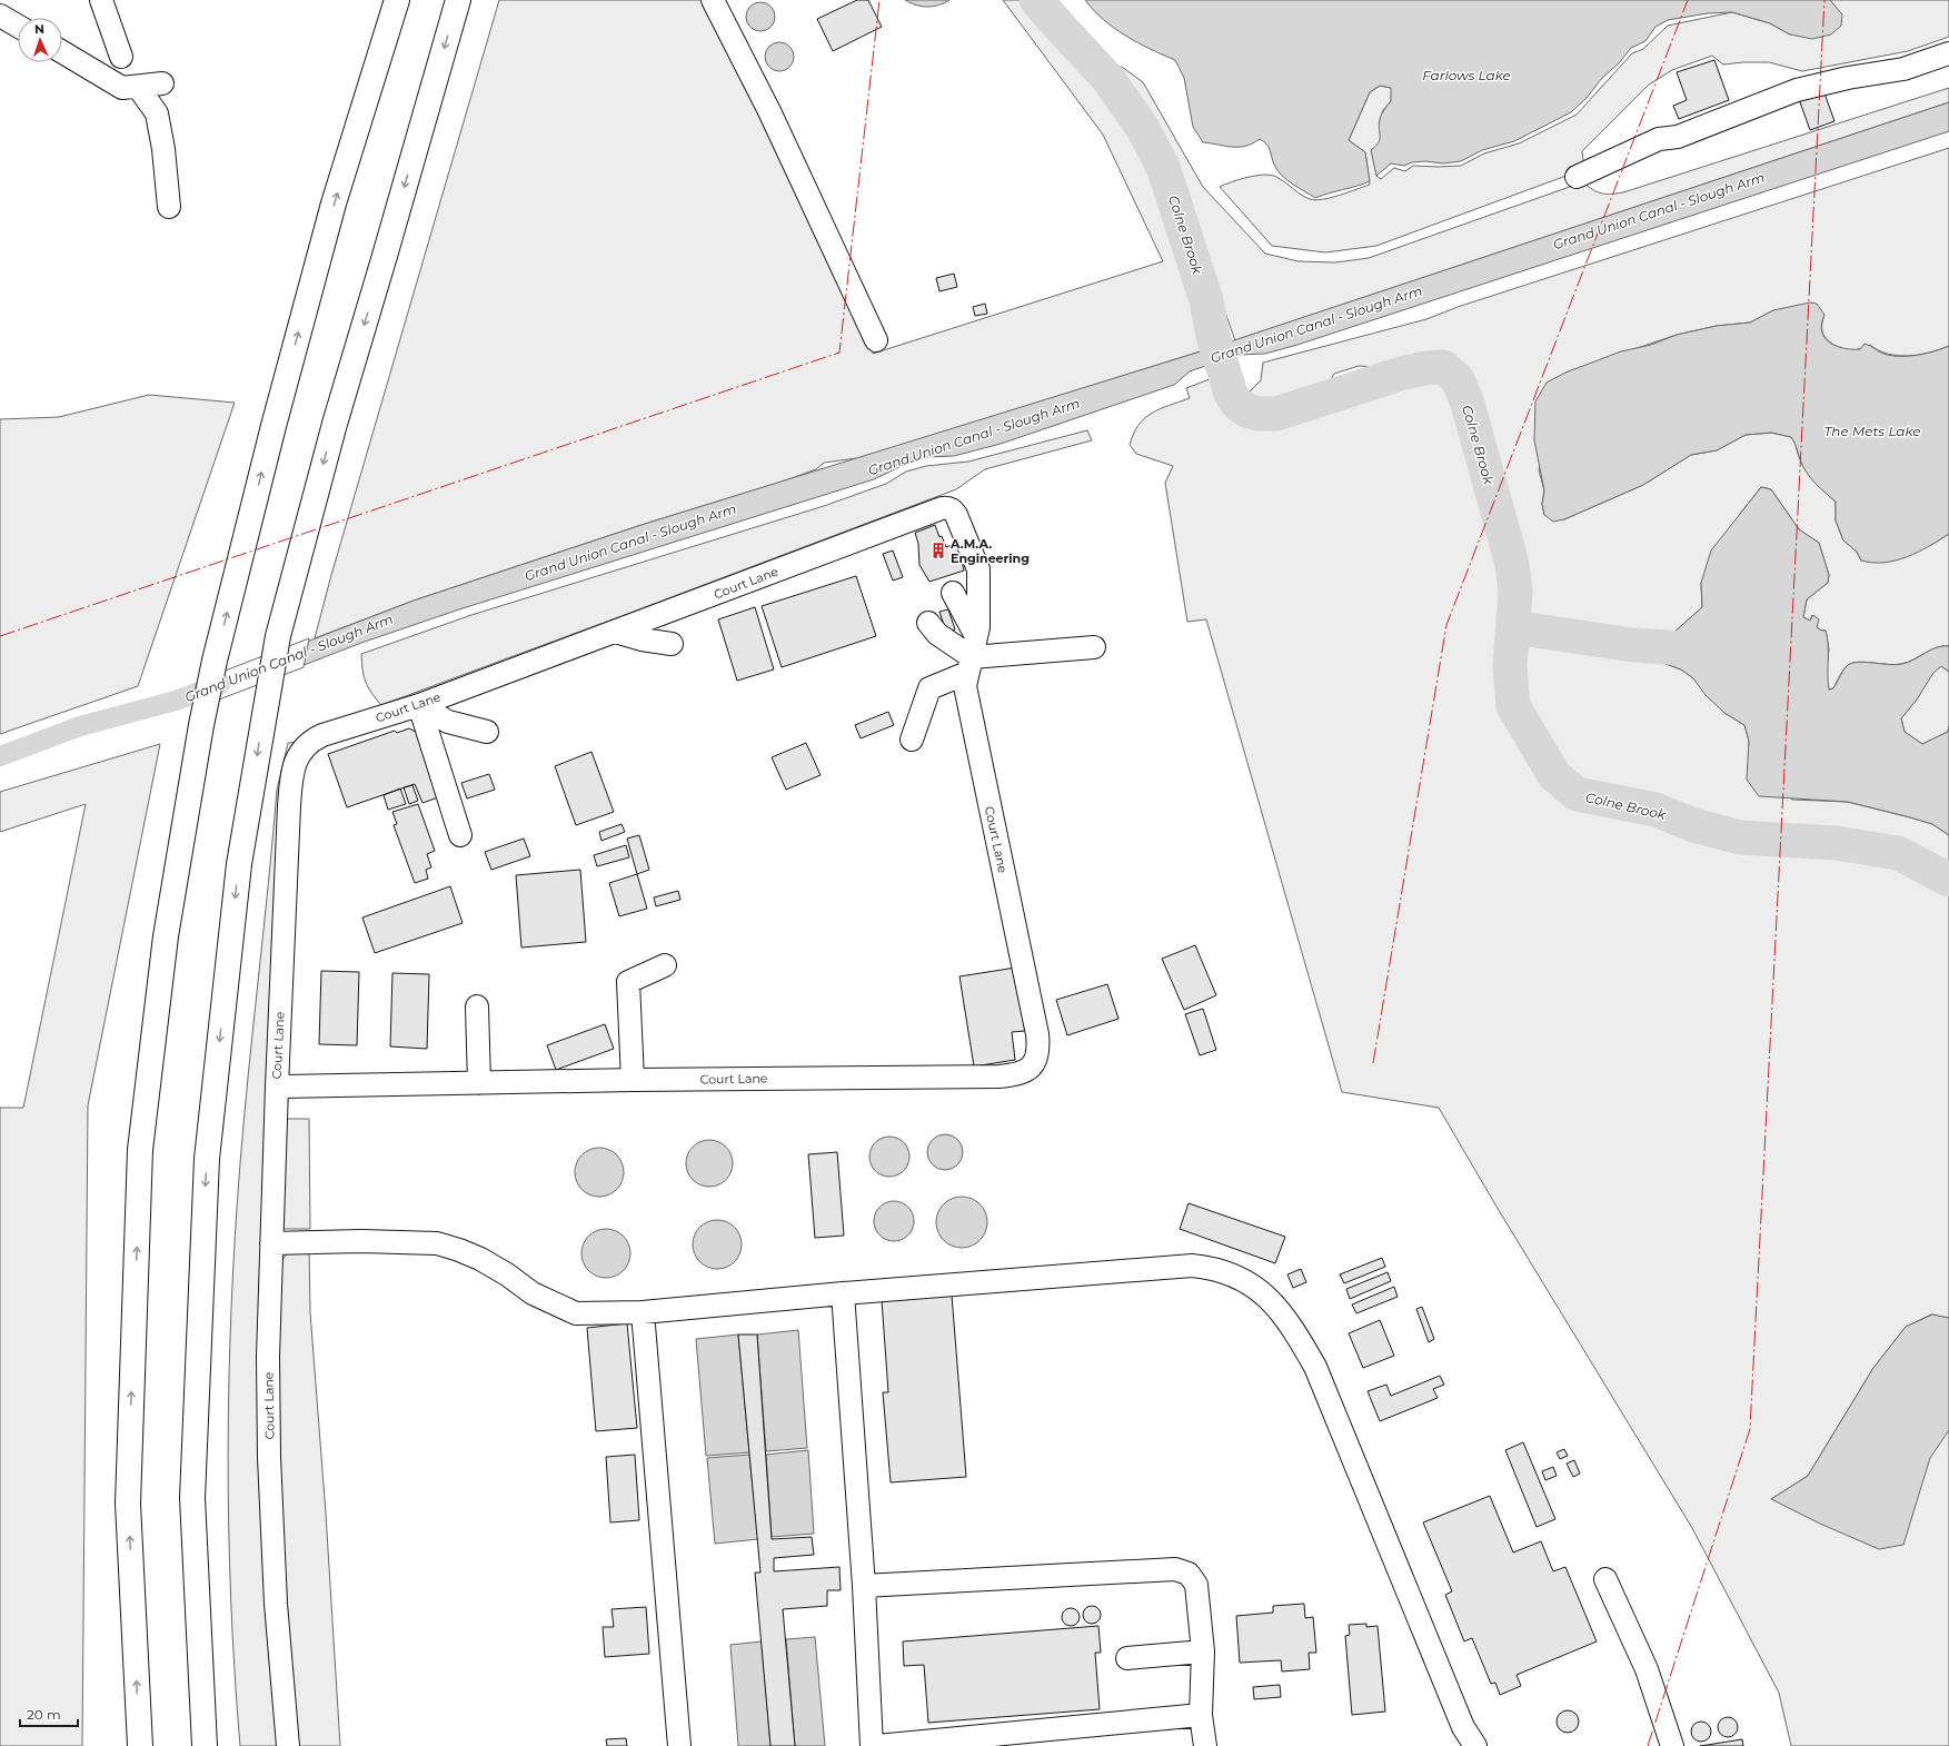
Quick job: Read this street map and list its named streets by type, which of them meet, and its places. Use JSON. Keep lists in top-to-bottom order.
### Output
{
  "streets": {
    "street": ["Court Lane"]
  },
  "water": [
    "Farlows Lake",
    "Grand Union Canal - Slough Arm",
    "Colne Brook",
    "The Mets Lake"
  ],
  "places": {
    "building": ["A.M.A. Engineering"]
  },
  "scale_bar": "20 m",
  "north": "top"
}
